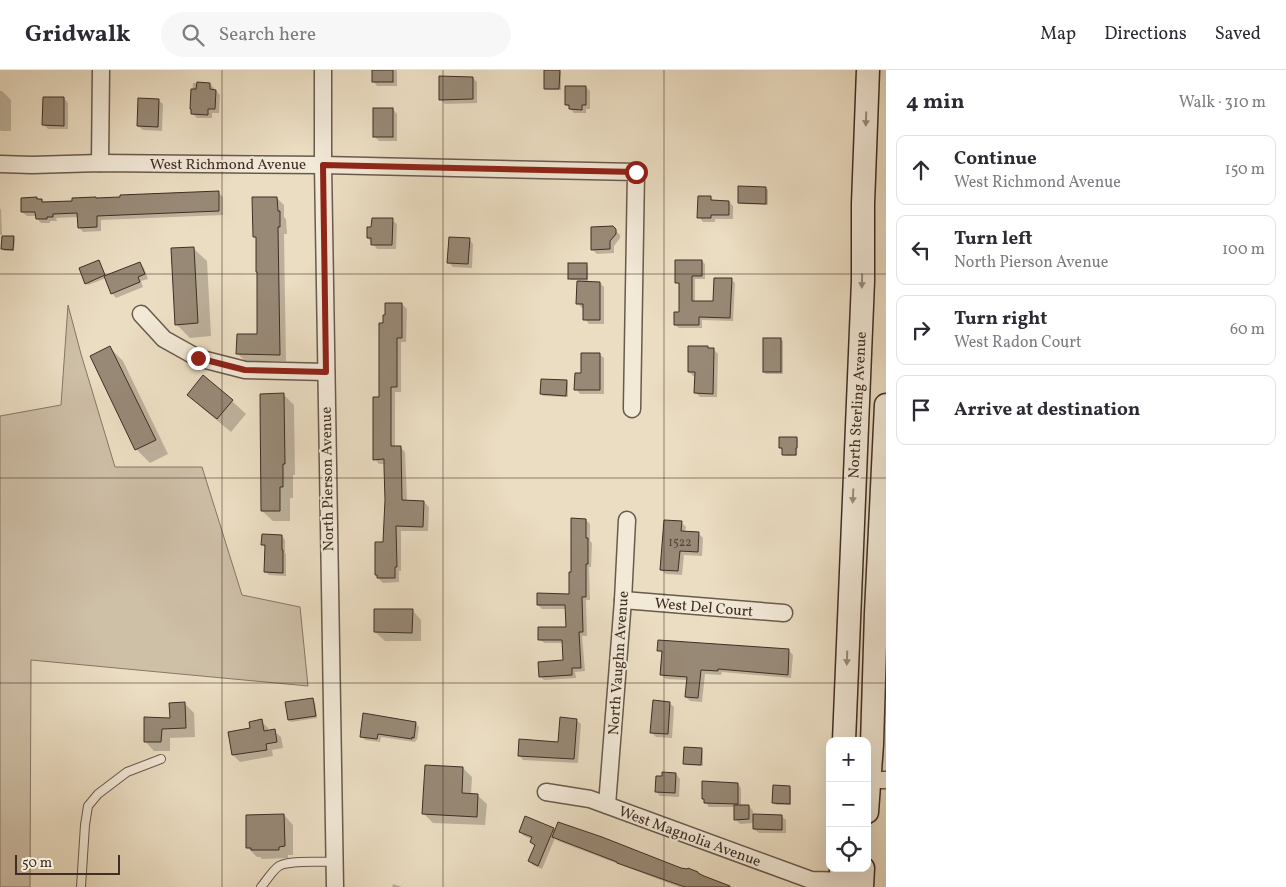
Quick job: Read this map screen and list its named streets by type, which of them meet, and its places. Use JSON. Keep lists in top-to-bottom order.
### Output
{
  "streets": {
    "main road": ["North Sterling Avenue"],
    "street": [
      "West Richmond Avenue",
      "North Pierson Avenue",
      "West Del Court",
      "North Vaughn Avenue",
      "West Magnolia Avenue"
    ]
  },
  "crossings": [
    ["West Richmond Avenue", "North Pierson Avenue"],
    ["West Del Court", "North Vaughn Avenue"],
    ["North Vaughn Avenue", "West Magnolia Avenue"]
  ],
  "house_numbers": ["1522"],
  "scale_bar": "50 m",
  "page": {
    "header": "Gridwalk",
    "search": "Search here",
    "nav": ["Map", "Directions", "Saved"],
    "heading": ["4 min", "Walk · 310 m"],
    "list": [
      ["Continue", "West Richmond Avenue", "150 m"],
      ["Turn left", "North Pierson Avenue", "100 m"],
      ["Turn right", "West Radon Court", "60 m"],
      "Arrive at destination"
    ],
    "map_buttons": ["+", "−"],
    "scale": "50 m"
  }
}
